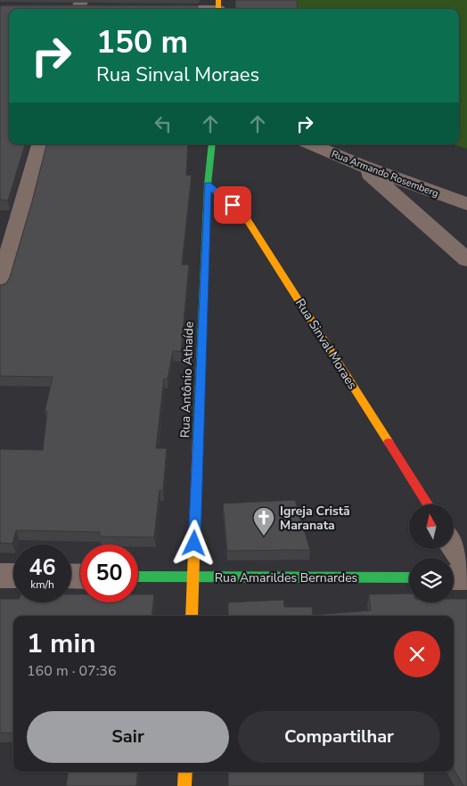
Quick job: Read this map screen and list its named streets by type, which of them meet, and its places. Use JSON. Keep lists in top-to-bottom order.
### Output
{
  "streets": {
    "street": [
      "Rua Armando Rosemberg",
      "Rua Sinval Moraes",
      "Rua Antônio Athaíde",
      "Rua Amarildes Bernardes"
    ]
  },
  "crossings": [
    ["Rua Sinval Moraes", "Rua Antônio Athaíde"],
    ["Rua Antônio Athaíde", "Rua Amarildes Bernardes"]
  ],
  "places": {
    "church": ["Igreja Cristã Maranata"]
  },
  "north": "top",
  "page": {
    "turn": ["150 m", "Rua Sinval Moraes"],
    "speed": "46 km/h",
    "limit": "50",
    "heading": ["1 min", "160 m · 07:36"],
    "buttons": ["Sair", "Compartilhar"]
  }
}
